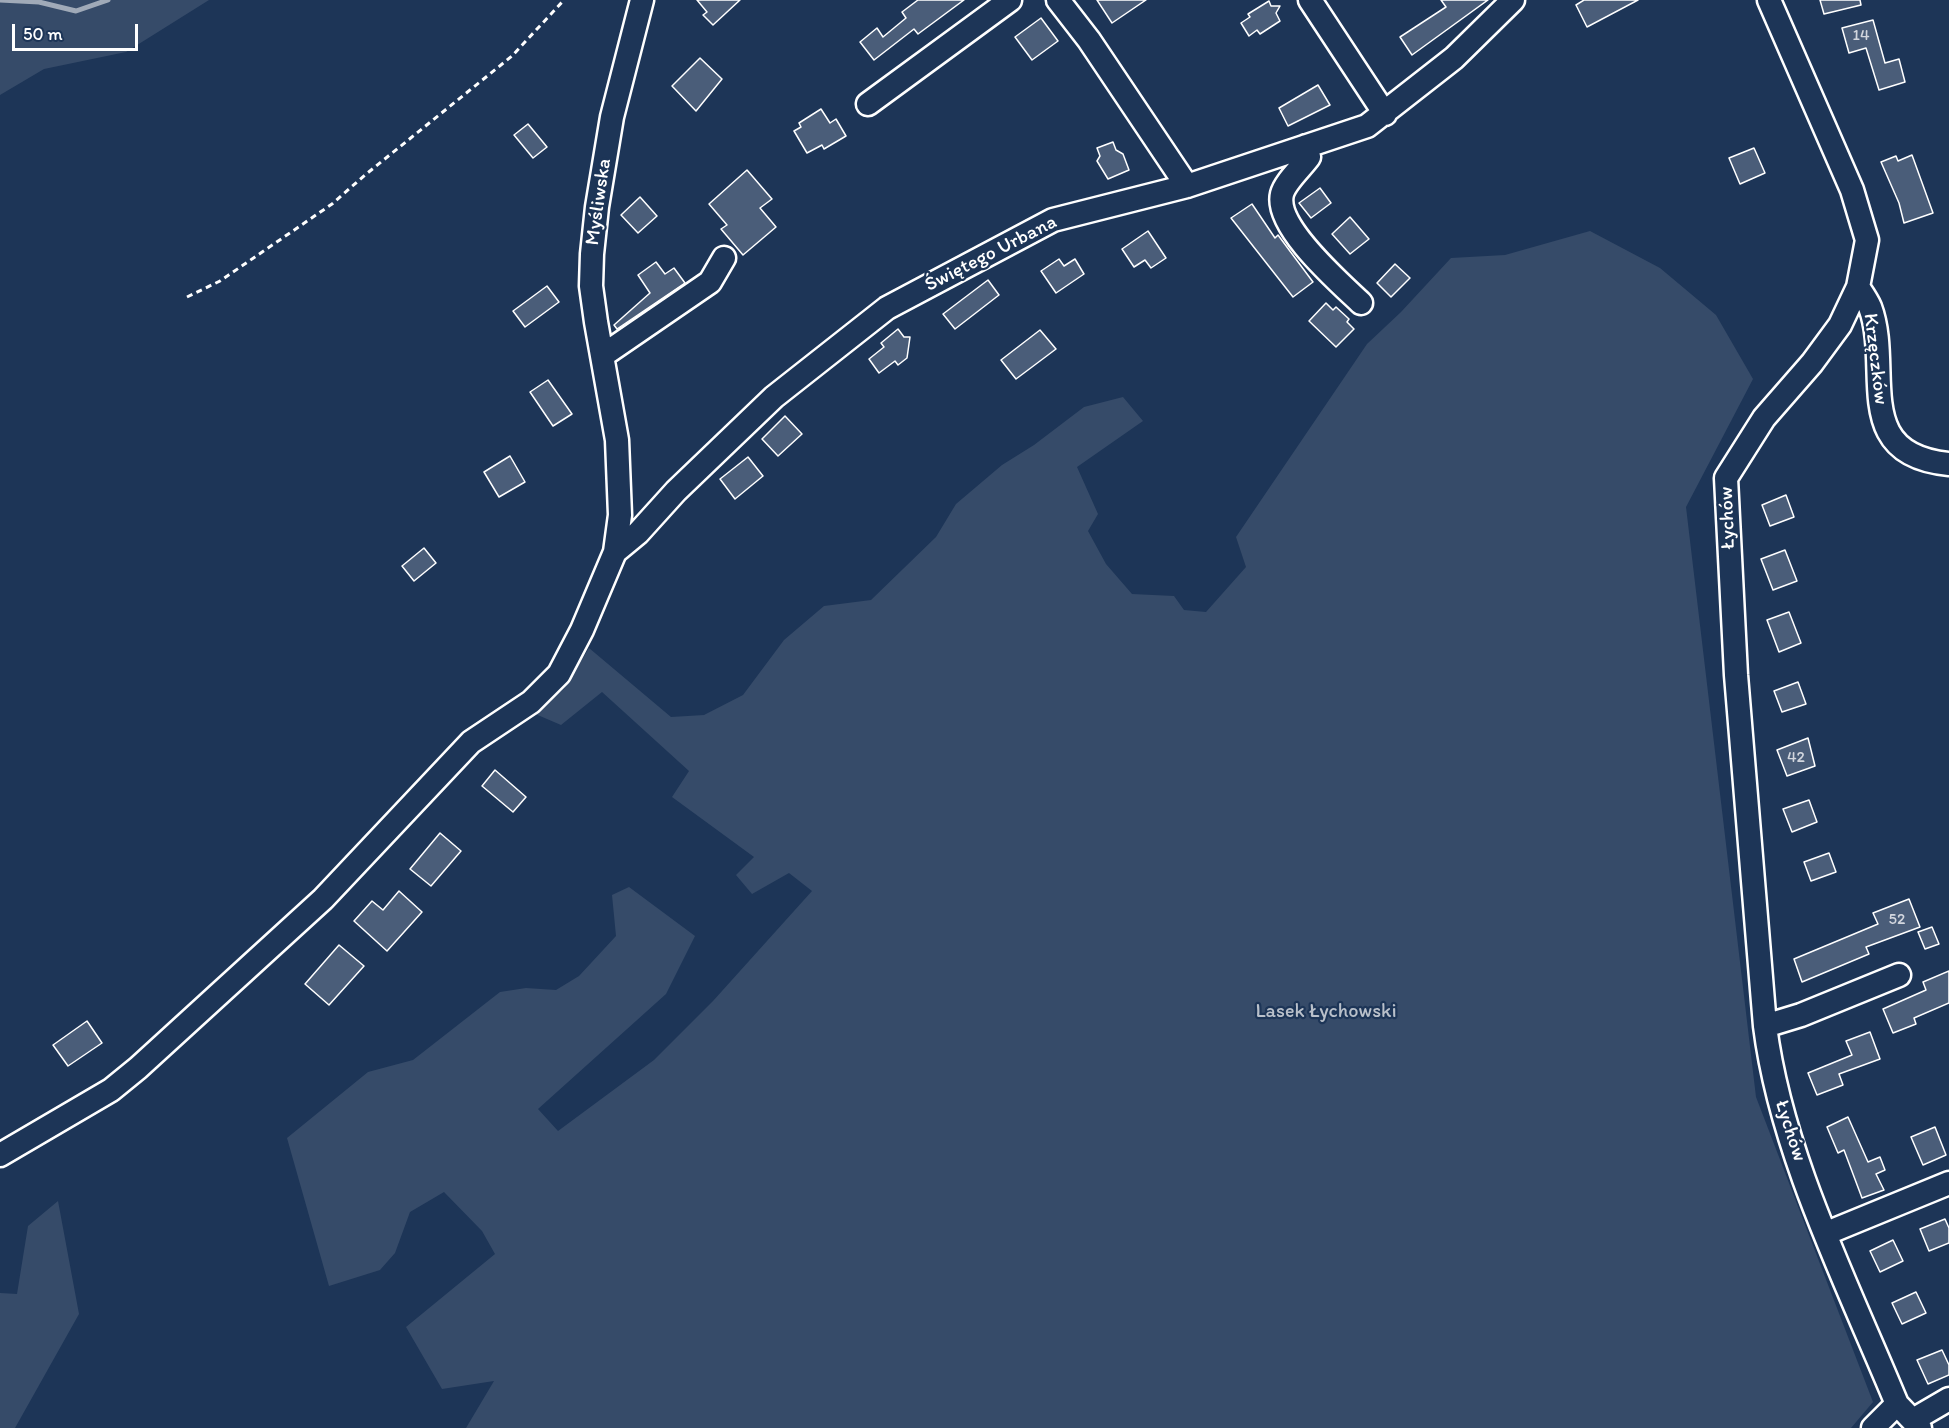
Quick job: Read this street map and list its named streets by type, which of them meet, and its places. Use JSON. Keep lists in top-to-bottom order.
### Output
{
  "streets": {
    "street": [
      "Myśliwska",
      "Świętego Urbana",
      "Krzęczków",
      "Łychów"
    ]
  },
  "crossings": [
    ["Myśliwska", "Świętego Urbana"],
    ["Krzęczków", "Łychów"]
  ],
  "parks": ["Lasek Łychowski"],
  "house_numbers": ["14", "42", "52"],
  "scale_bar": "50 m"
}
